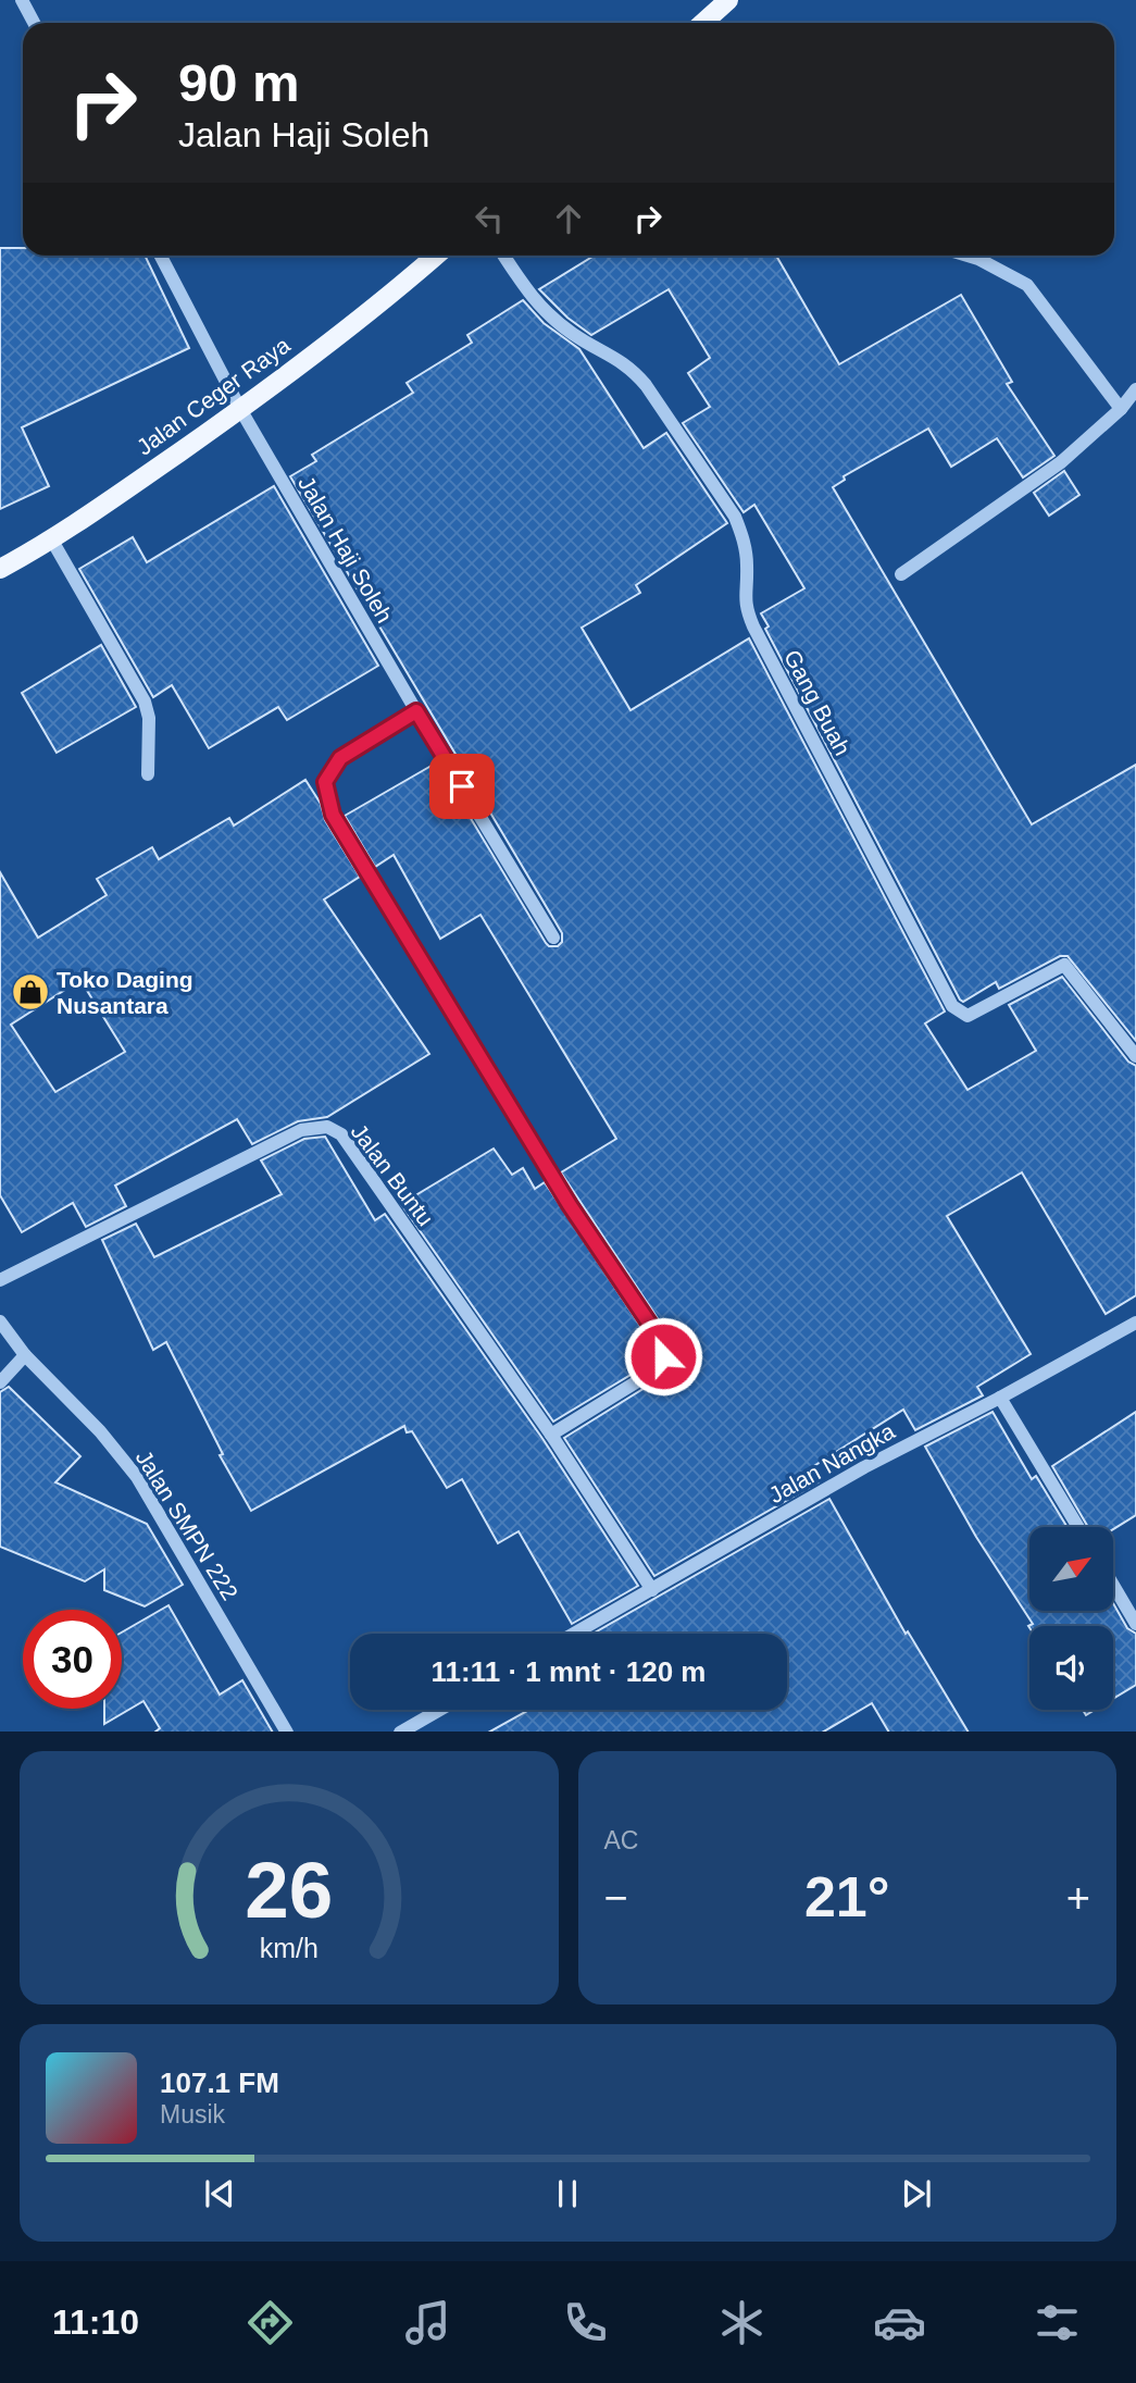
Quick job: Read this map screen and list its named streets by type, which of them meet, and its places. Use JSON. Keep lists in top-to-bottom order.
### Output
{
  "streets": {
    "main road": ["Jalan Ceger Raya"],
    "street": [
      "Jalan Haji Soleh",
      "Gang Buah",
      "Jalan Buntu",
      "Jalan Nangka",
      "Jalan SMPN 222"
    ]
  },
  "crossings": [
    ["Jalan Ceger Raya", "Jalan Haji Soleh"],
    ["Jalan Buntu", "Jalan Nangka"]
  ],
  "places": {
    "shop": ["Toko Daging Nusantara"]
  },
  "north": "top right",
  "page": {
    "turn": ["90 m", "Jalan Haji Soleh"],
    "limit": "30",
    "trip": "11:11 · 1 mnt · 120 m",
    "tile": "AC",
    "heat": ["−", "21°", "+"],
    "song": ["107.1 FM", "Musik"],
    "tabs": "11:10",
    "gauge": ["26", "km/h"]
  }
}
